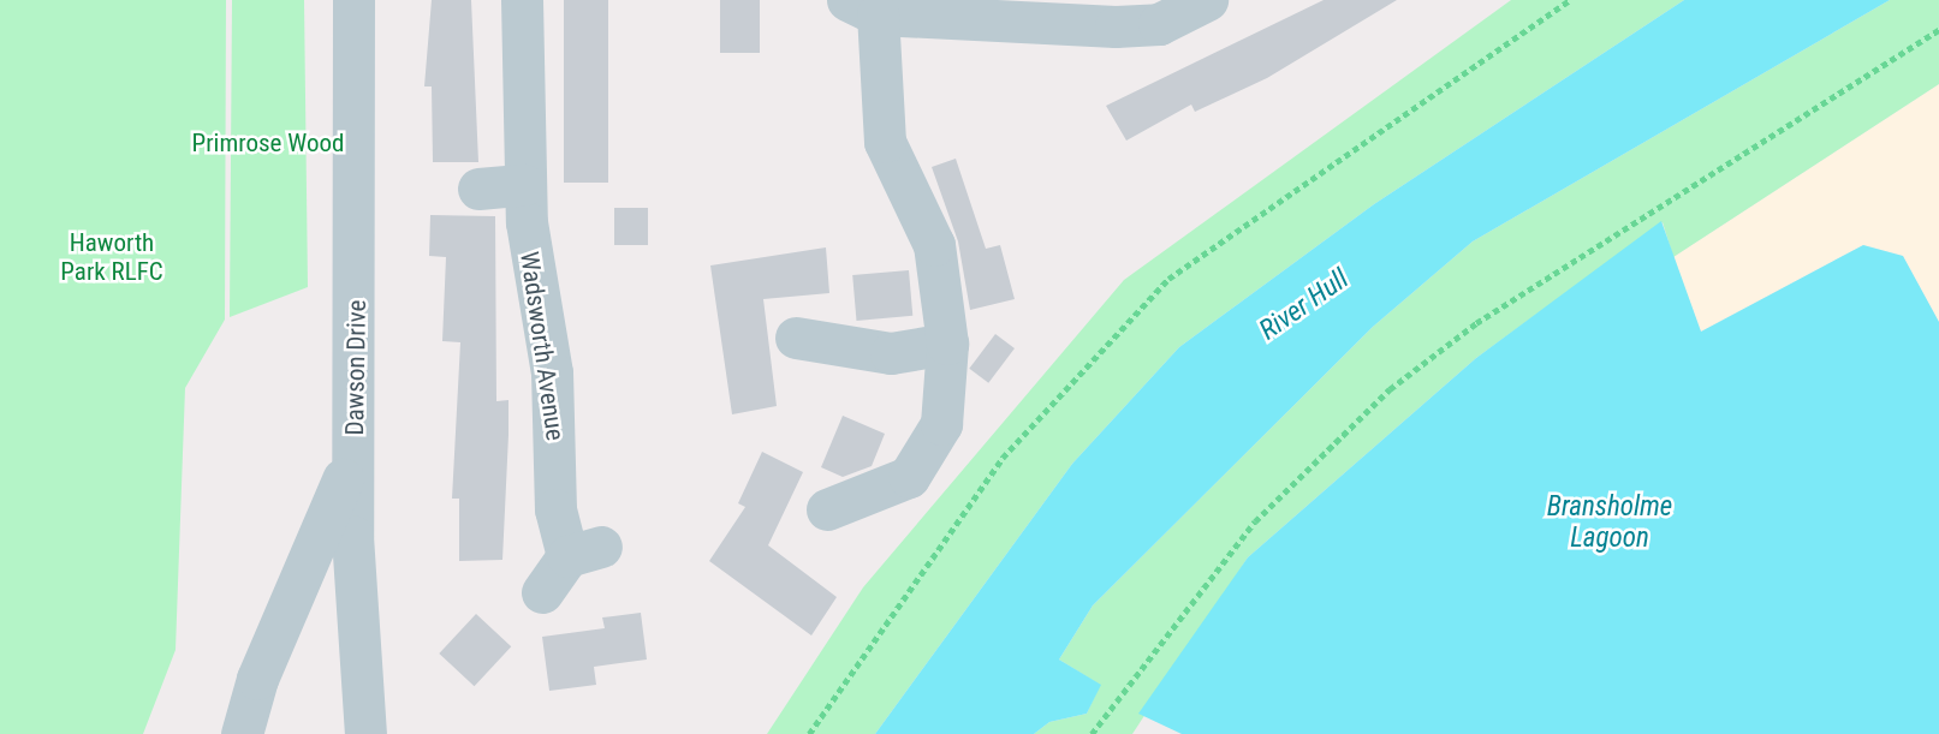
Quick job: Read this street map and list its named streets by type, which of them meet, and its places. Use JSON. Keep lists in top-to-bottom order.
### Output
{
  "streets": {
    "street": ["Wadsworth Avenue", "Dawson Drive"]
  },
  "water": ["River Hull", "Bransholme Lagoon"],
  "parks": ["Primrose Wood", "Haworth Park RLFC"]
}
